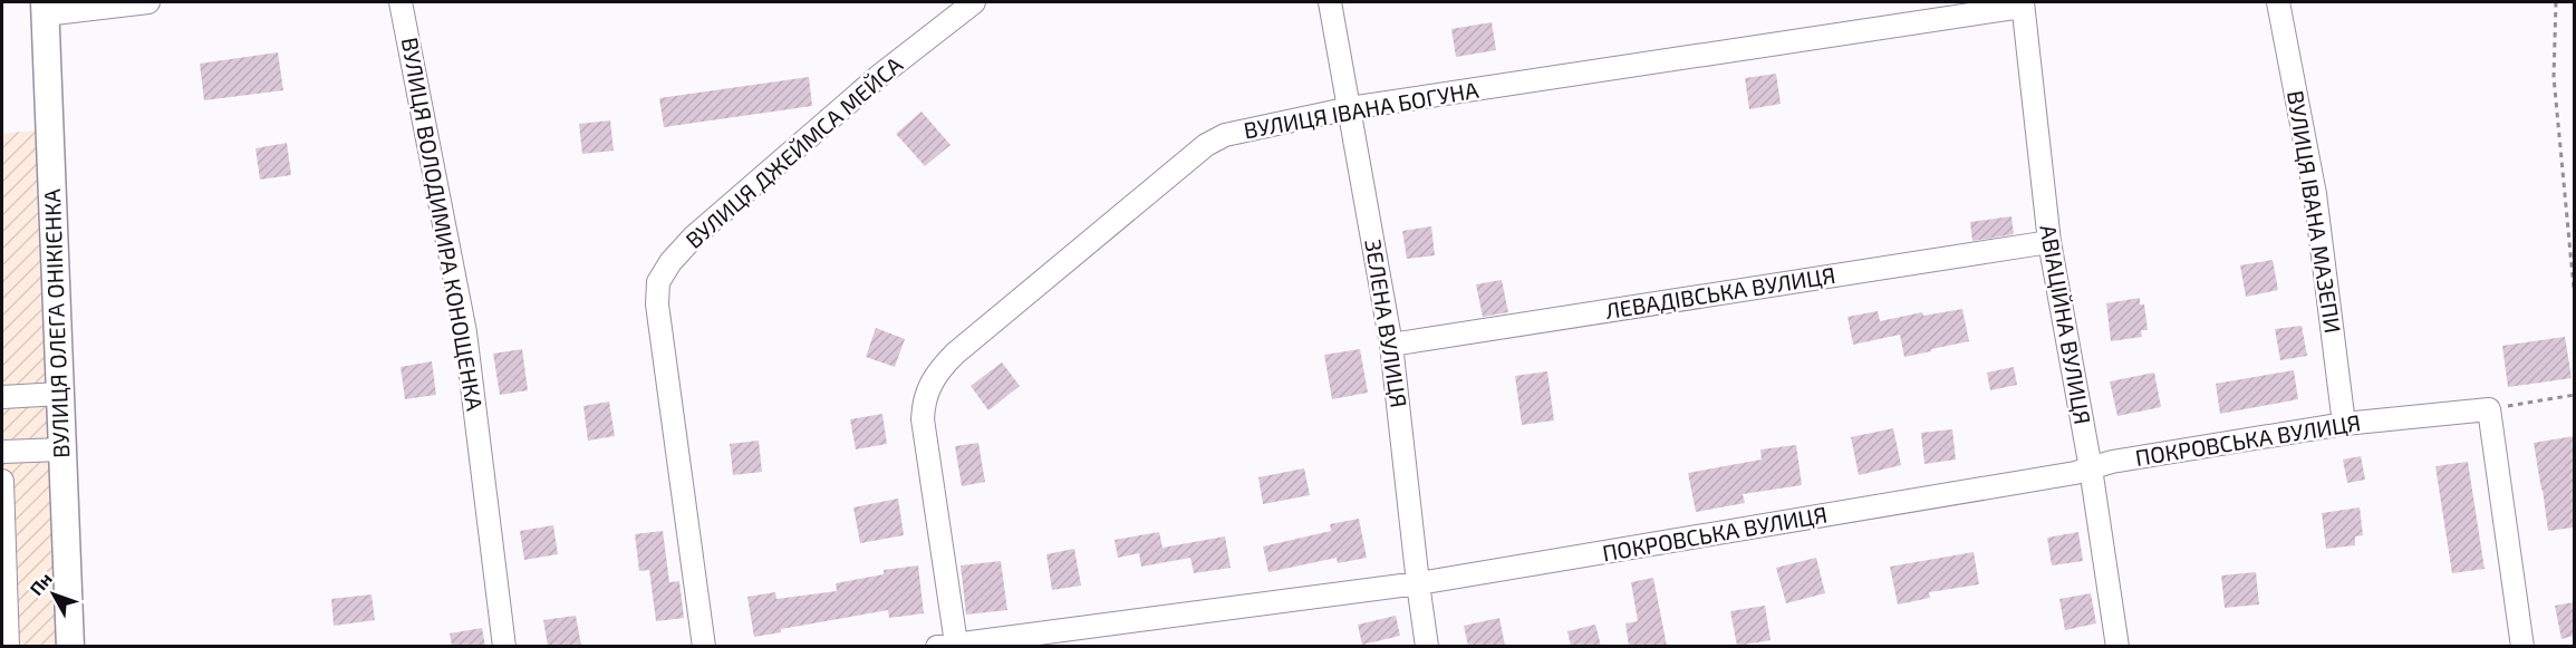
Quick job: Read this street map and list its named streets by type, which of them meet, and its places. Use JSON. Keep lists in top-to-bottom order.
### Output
{
  "streets": {
    "main road": ["ВУЛИЦЯ ОЛЕГА ОНІКІЄНКА"],
    "street": [
      "ВУЛИЦЯ ІВАНА БОГУНА",
      "ВУЛИЦЯ ДЖЕЙМСА МЕЙСА",
      "ВУЛИЦЯ ІВАНА МАЗЕПИ",
      "ВУЛИЦЯ ВОЛОДИМИРА КОНОЩЕНКА",
      "ЛЕВАДІВСЬКА ВУЛИЦЯ",
      "ЗЕЛЕНА ВУЛИЦЯ",
      "АВІАЦІЙНА ВУЛИЦЯ",
      "ПОКРОВСЬКА ВУЛИЦЯ"
    ]
  },
  "crossings": [
    ["ВУЛИЦЯ ІВАНА БОГУНА", "ЗЕЛЕНА ВУЛИЦЯ"],
    ["ВУЛИЦЯ ІВАНА БОГУНА", "АВІАЦІЙНА ВУЛИЦЯ"],
    ["ВУЛИЦЯ ІВАНА БОГУНА", "ПОКРОВСЬКА ВУЛИЦЯ"],
    ["ВУЛИЦЯ ІВАНА МАЗЕПИ", "ПОКРОВСЬКА ВУЛИЦЯ"],
    ["ЛЕВАДІВСЬКА ВУЛИЦЯ", "ЗЕЛЕНА ВУЛИЦЯ"],
    ["ЛЕВАДІВСЬКА ВУЛИЦЯ", "АВІАЦІЙНА ВУЛИЦЯ"],
    ["ЗЕЛЕНА ВУЛИЦЯ", "ПОКРОВСЬКА ВУЛИЦЯ"],
    ["АВІАЦІЙНА ВУЛИЦЯ", "ПОКРОВСЬКА ВУЛИЦЯ"]
  ],
  "north": "top left"
}
